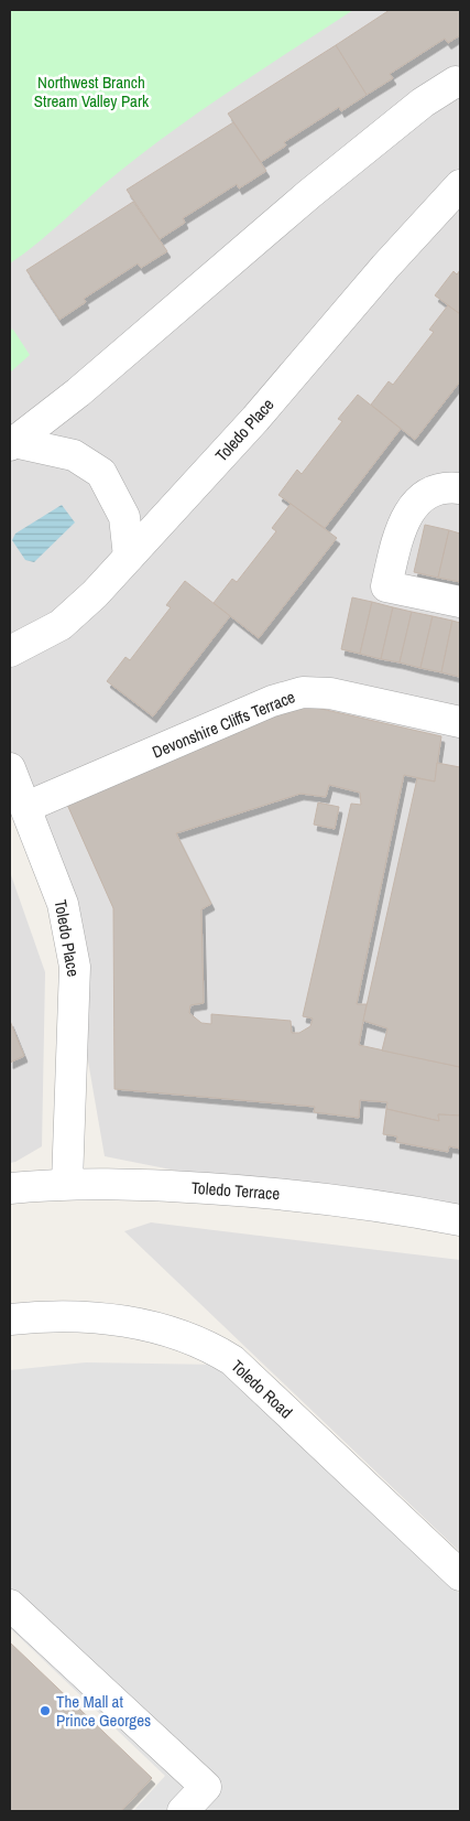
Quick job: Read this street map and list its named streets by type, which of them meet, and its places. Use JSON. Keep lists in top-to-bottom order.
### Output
{
  "streets": {
    "street": [
      "Toledo Place",
      "Devonshire Cliffs Terrace",
      "Toledo Terrace",
      "Toledo Road"
    ]
  },
  "crossings": [
    ["Toledo Place", "Devonshire Cliffs Terrace"],
    ["Toledo Place", "Toledo Terrace"]
  ],
  "parks": ["Northwest Branch Stream Valley Park"],
  "places": ["The Mall at Prince Georges"]
}
